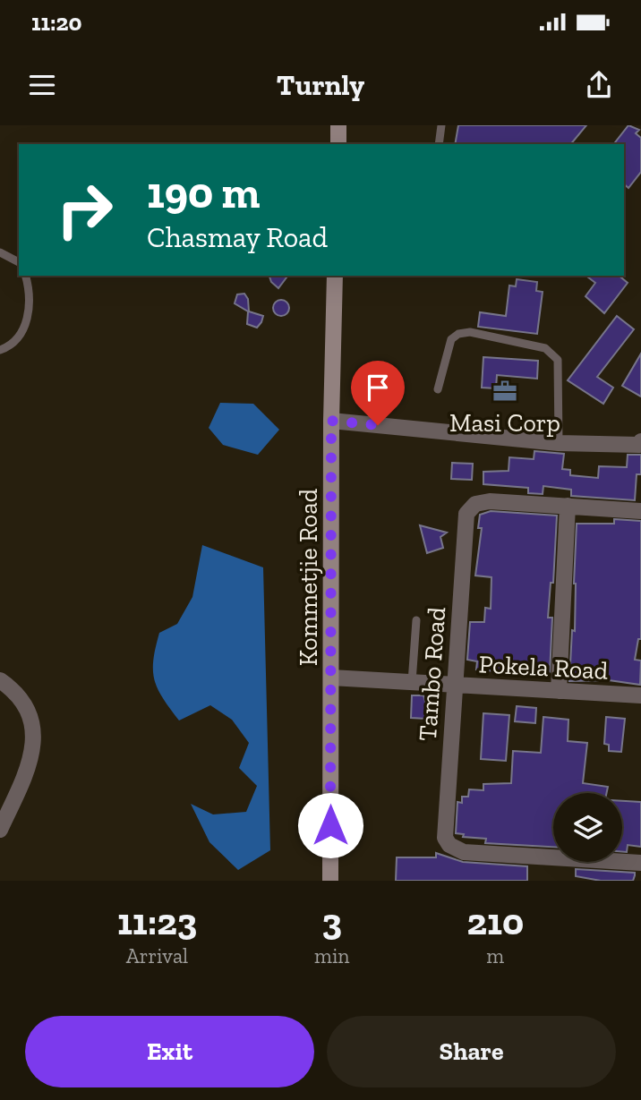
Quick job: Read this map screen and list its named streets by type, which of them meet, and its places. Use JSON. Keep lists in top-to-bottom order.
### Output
{
  "streets": {
    "main road": ["Kommetjie Road"],
    "street": ["Pokela Road", "Tambo Road"]
  },
  "crossings": [
    ["Kommetjie Road", "Pokela Road"],
    ["Pokela Road", "Tambo Road"]
  ],
  "places": {
    "office": ["Masi Corp"]
  },
  "page": {
    "status": "11:20",
    "header": "Turnly",
    "turn": ["190 m", "Chasmay Road"],
    "eta": [
      "11:23",
      "Arrival",
      "3",
      "min",
      "210",
      "m"
    ],
    "buttons": ["Exit", "Share"]
  }
}
